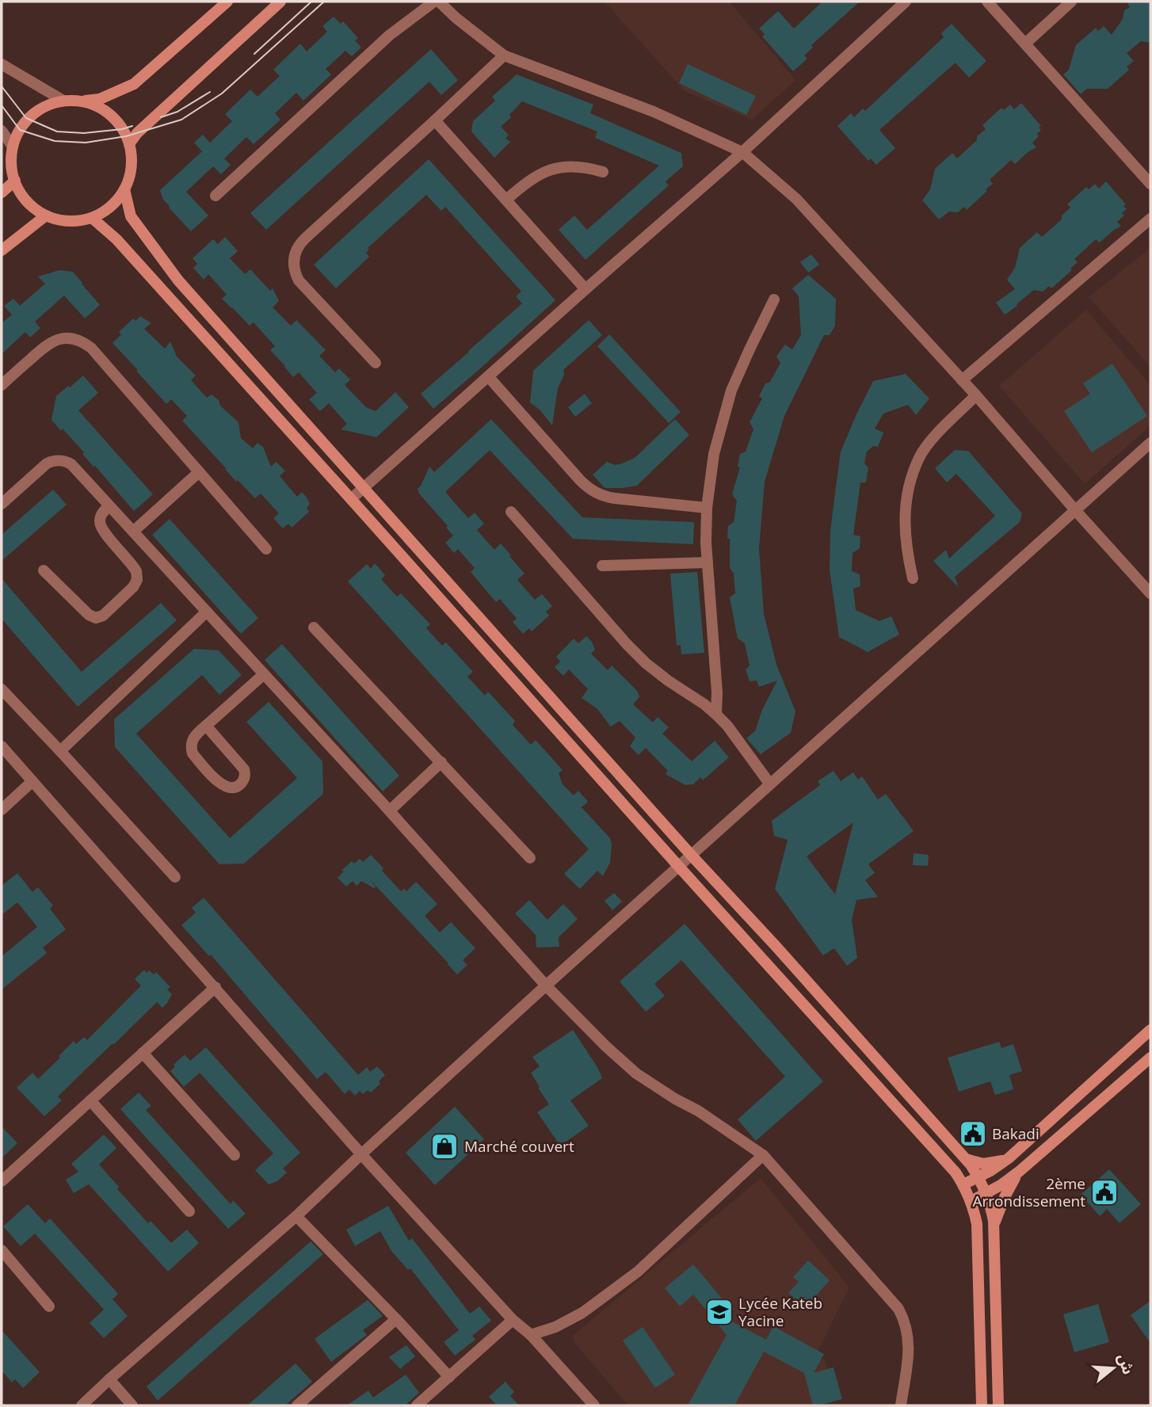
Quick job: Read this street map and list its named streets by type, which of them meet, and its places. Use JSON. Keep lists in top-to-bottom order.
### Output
{
  "places": {
    "public building": ["Bakadi", "2ème Arrondissement"],
    "shop": ["Marché couvert"],
    "school or university": ["Lycée Kateb Yacine"]
  },
  "north": "right"
}
